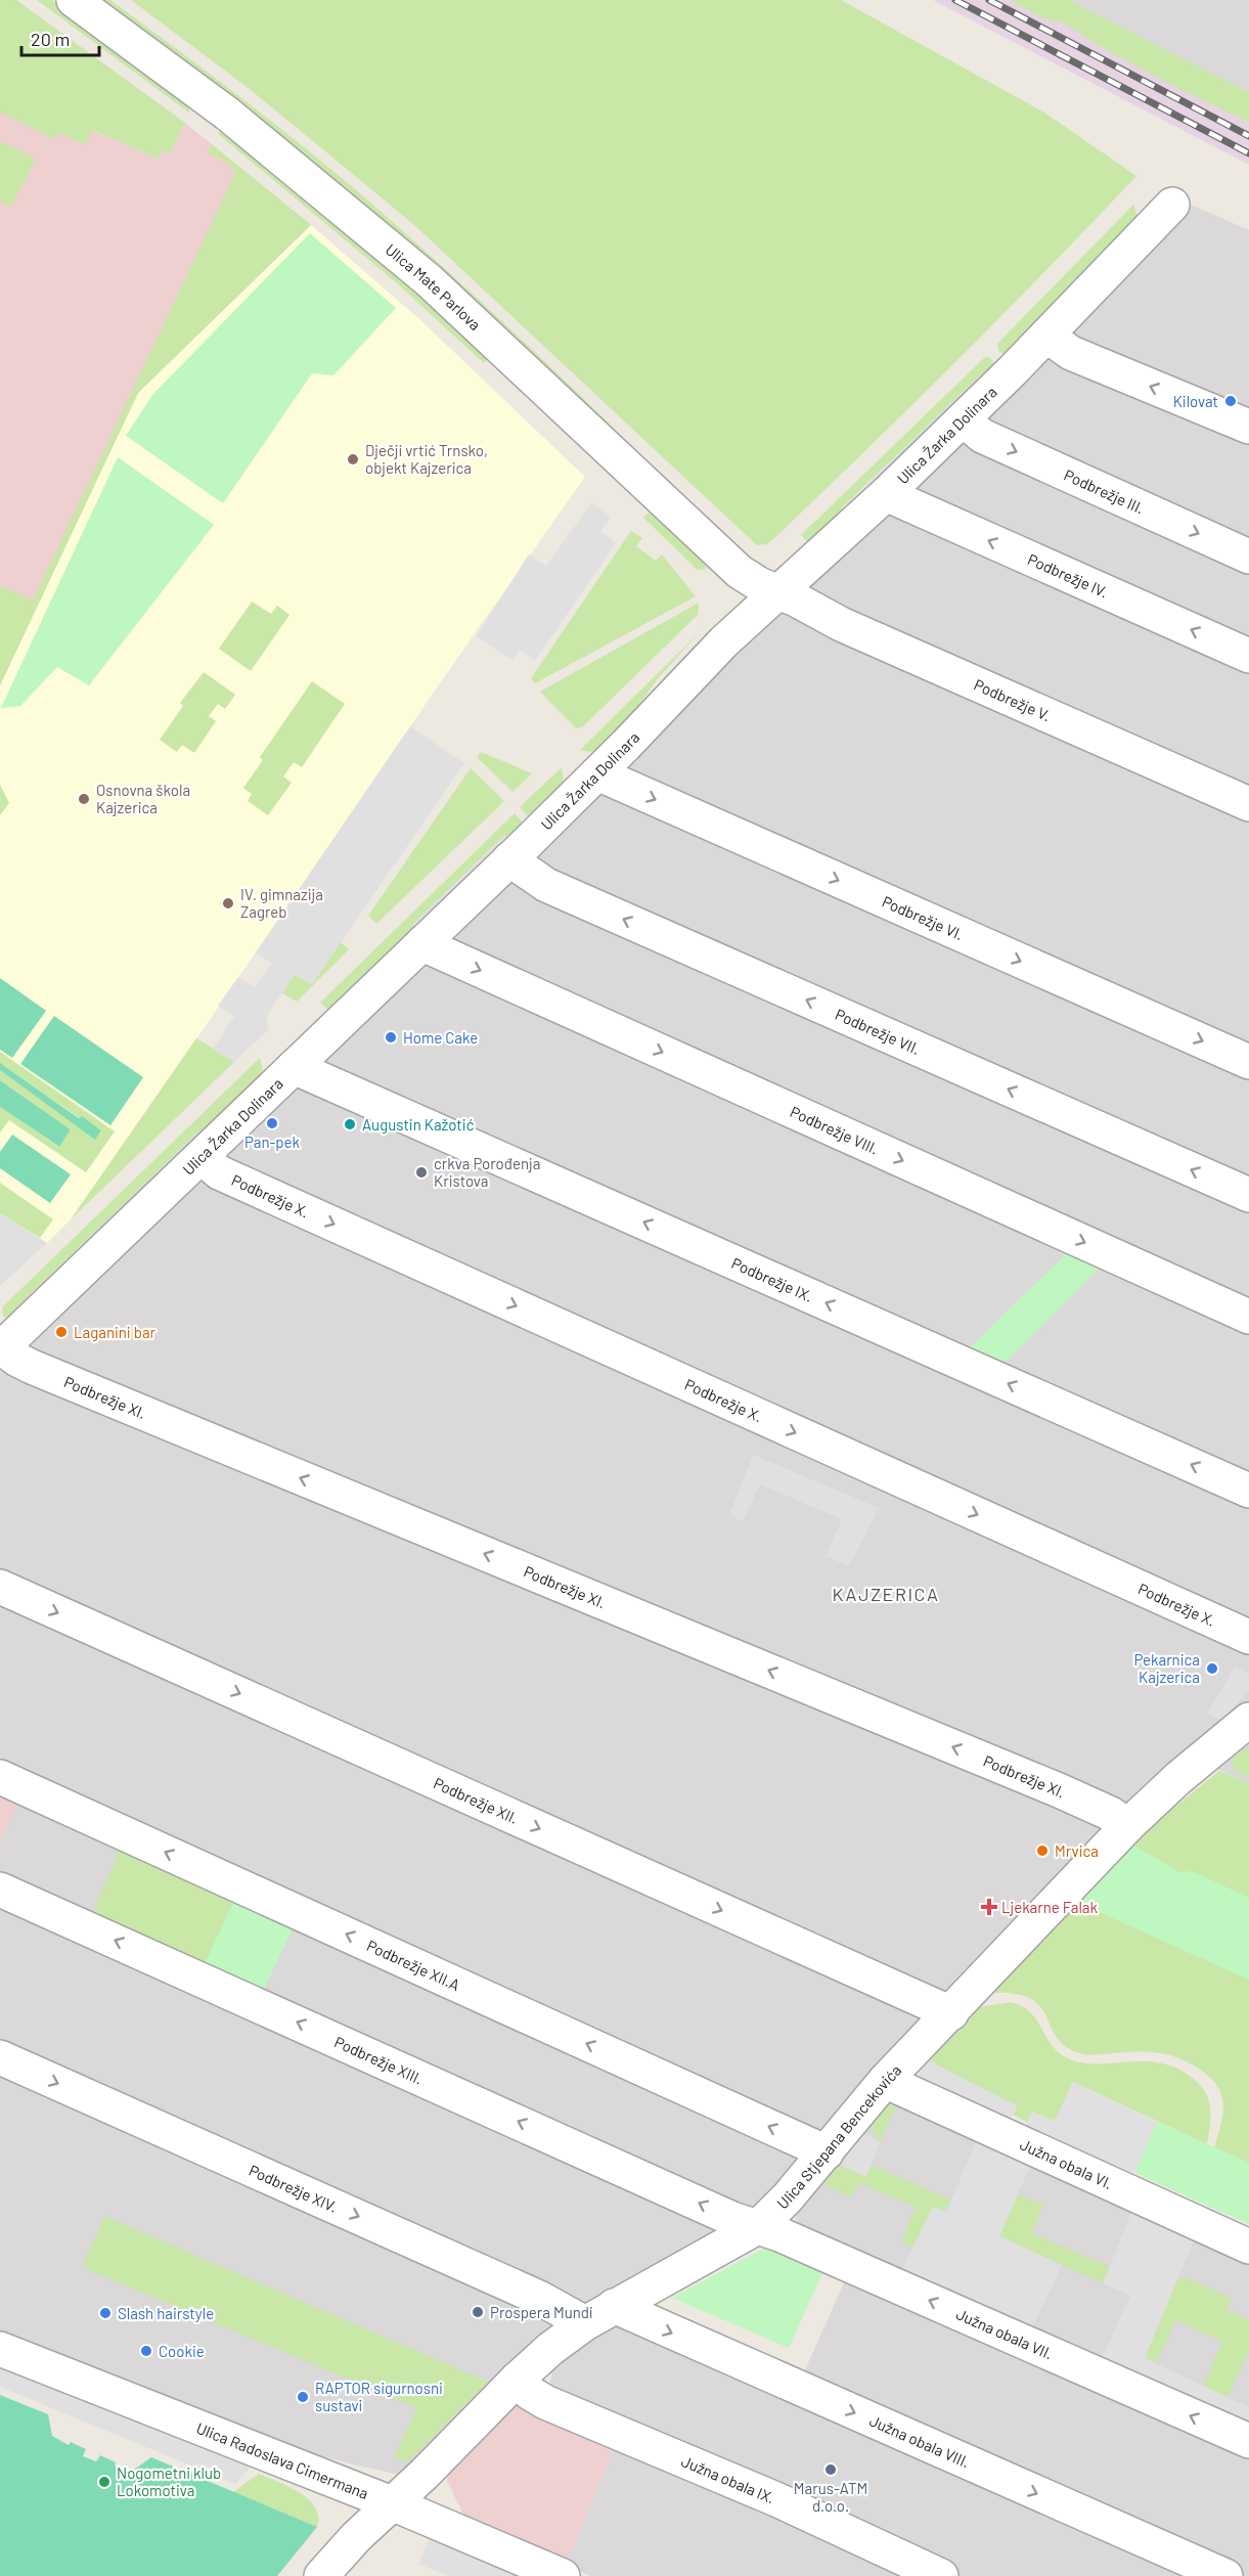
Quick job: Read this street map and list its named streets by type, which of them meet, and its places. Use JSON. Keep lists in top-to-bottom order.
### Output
{
  "streets": {
    "street": [
      "Ulica Mate Parlova",
      "Ulica Žarka Dolinara",
      "Podbrežje III.",
      "Podbrežje IV.",
      "Podbrežje V.",
      "Podbrežje VI.",
      "Podbrežje VII.",
      "Podbrežje VIII.",
      "Podbrežje X.",
      "Podbrežje IX.",
      "Podbrežje XI.",
      "Podbrežje XII.",
      "Podbrežje XII.A",
      "Podbrežje XIII.",
      "Ulica Stjepana Bencekovića",
      "Južna obala VI.",
      "Podbrežje XIV.",
      "Južna obala VII.",
      "Južna obala VIII.",
      "Ulica Radoslava Cimermana",
      "Južna obala IX."
    ]
  },
  "crossings": [
    ["Ulica Mate Parlova", "Ulica Žarka Dolinara"],
    ["Ulica Mate Parlova", "Podbrežje V."],
    ["Ulica Žarka Dolinara", "Podbrežje III."],
    ["Ulica Žarka Dolinara", "Podbrežje IV."],
    ["Ulica Žarka Dolinara", "Podbrežje V."],
    ["Ulica Žarka Dolinara", "Podbrežje VI."],
    ["Ulica Žarka Dolinara", "Podbrežje VII."],
    ["Ulica Žarka Dolinara", "Podbrežje VIII."],
    ["Ulica Žarka Dolinara", "Podbrežje X."],
    ["Ulica Žarka Dolinara", "Podbrežje IX."],
    ["Ulica Žarka Dolinara", "Podbrežje XI."],
    ["Podbrežje XI.", "Ulica Stjepana Bencekovića"],
    ["Podbrežje XII.", "Ulica Stjepana Bencekovića"],
    ["Podbrežje XII.A", "Ulica Stjepana Bencekovića"],
    ["Podbrežje XIII.", "Ulica Stjepana Bencekovića"],
    ["Podbrežje XIII.", "Južna obala VII."],
    ["Ulica Stjepana Bencekovića", "Južna obala VI."],
    ["Ulica Stjepana Bencekovića", "Podbrežje XIV."],
    ["Ulica Stjepana Bencekovića", "Južna obala VII."],
    ["Ulica Stjepana Bencekovića", "Južna obala VIII."],
    ["Ulica Stjepana Bencekovića", "Ulica Radoslava Cimermana"],
    ["Ulica Stjepana Bencekovića", "Južna obala IX."]
  ],
  "one_way": [
    "Podbrežje VI.",
    "Podbrežje VII.",
    "Podbrežje VIII.",
    "Podbrežje X.",
    "Podbrežje IX.",
    "Podbrežje XI.",
    "Podbrežje XII.",
    "Podbrežje XII.A",
    "Podbrežje XIII.",
    "Podbrežje XIV.",
    "Južna obala VII.",
    "Južna obala VIII."
  ],
  "districts": ["KAJZERICA"],
  "places": {
    "other": [
      "Kilovat",
      "Dječji vrtić Trnsko, objekt Kajzerica",
      "Osnovna škola Kajzerica",
      "IV. gimnazija Zagreb",
      "Home Cake",
      "Pan-pek",
      "Augustin Kažotić",
      "crkva Porođenja Kristova",
      "Laganini bar",
      "Pekarnica Kajzerica",
      "Mrvica",
      "Prospera Mundi",
      "Slash hairstyle",
      "Cookie",
      "RAPTOR sigurnosni sustavi",
      "Marus-ATM d.o.o.",
      "Nogometni klub Lokomotiva"
    ],
    "health": ["Ljekarne Falak"]
  },
  "scale_bar": "20 m"
}
